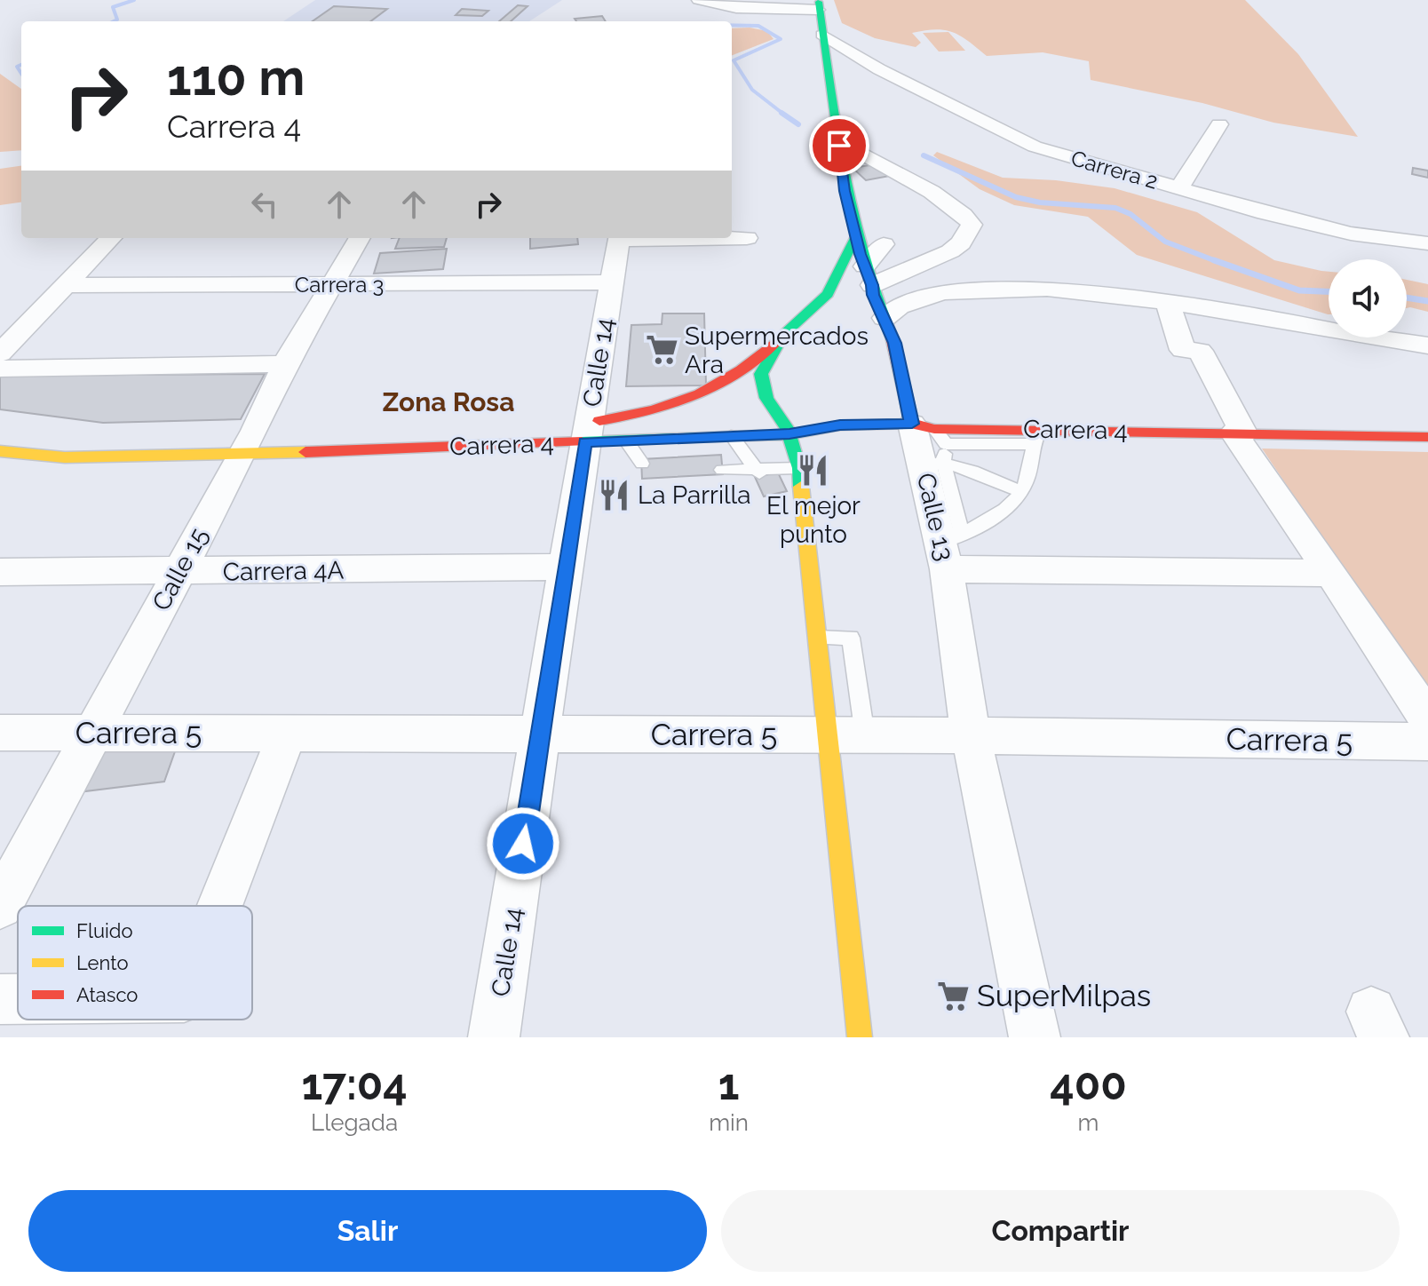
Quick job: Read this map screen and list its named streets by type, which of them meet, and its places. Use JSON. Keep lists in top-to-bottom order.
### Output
{
  "streets": {
    "main road": ["Carrera 4", "Calle 13"],
    "street": [
      "Carrera 2",
      "Carrera 3",
      "Calle 14",
      "Calle 15",
      "Carrera 4A",
      "Carrera 5"
    ]
  },
  "crossings": [
    ["Carrera 2", "Calle 13"],
    ["Carrera 3", "Calle 14"],
    ["Carrera 3", "Calle 15"],
    ["Calle 14", "Carrera 4"],
    ["Calle 14", "Carrera 4A"],
    ["Calle 14", "Carrera 5"],
    ["Carrera 4", "Calle 13"],
    ["Carrera 4", "Calle 15"],
    ["Calle 13", "Carrera 5"],
    ["Calle 15", "Carrera 4A"],
    ["Calle 15", "Carrera 5"]
  ],
  "districts": ["Zona Rosa"],
  "places": {
    "supermarket": ["Supermercados Ara", "SuperMilpas"],
    "restaurant": ["El mejor punto", "La Parrilla"]
  },
  "legend": ["Fluido", "Lento", "Atasco"],
  "page": {
    "turn": ["110 m", "Carrera 4"],
    "eta": [
      "17:04",
      "Llegada",
      "1",
      "min",
      "400",
      "m"
    ],
    "buttons": ["Salir", "Compartir"]
  }
}
